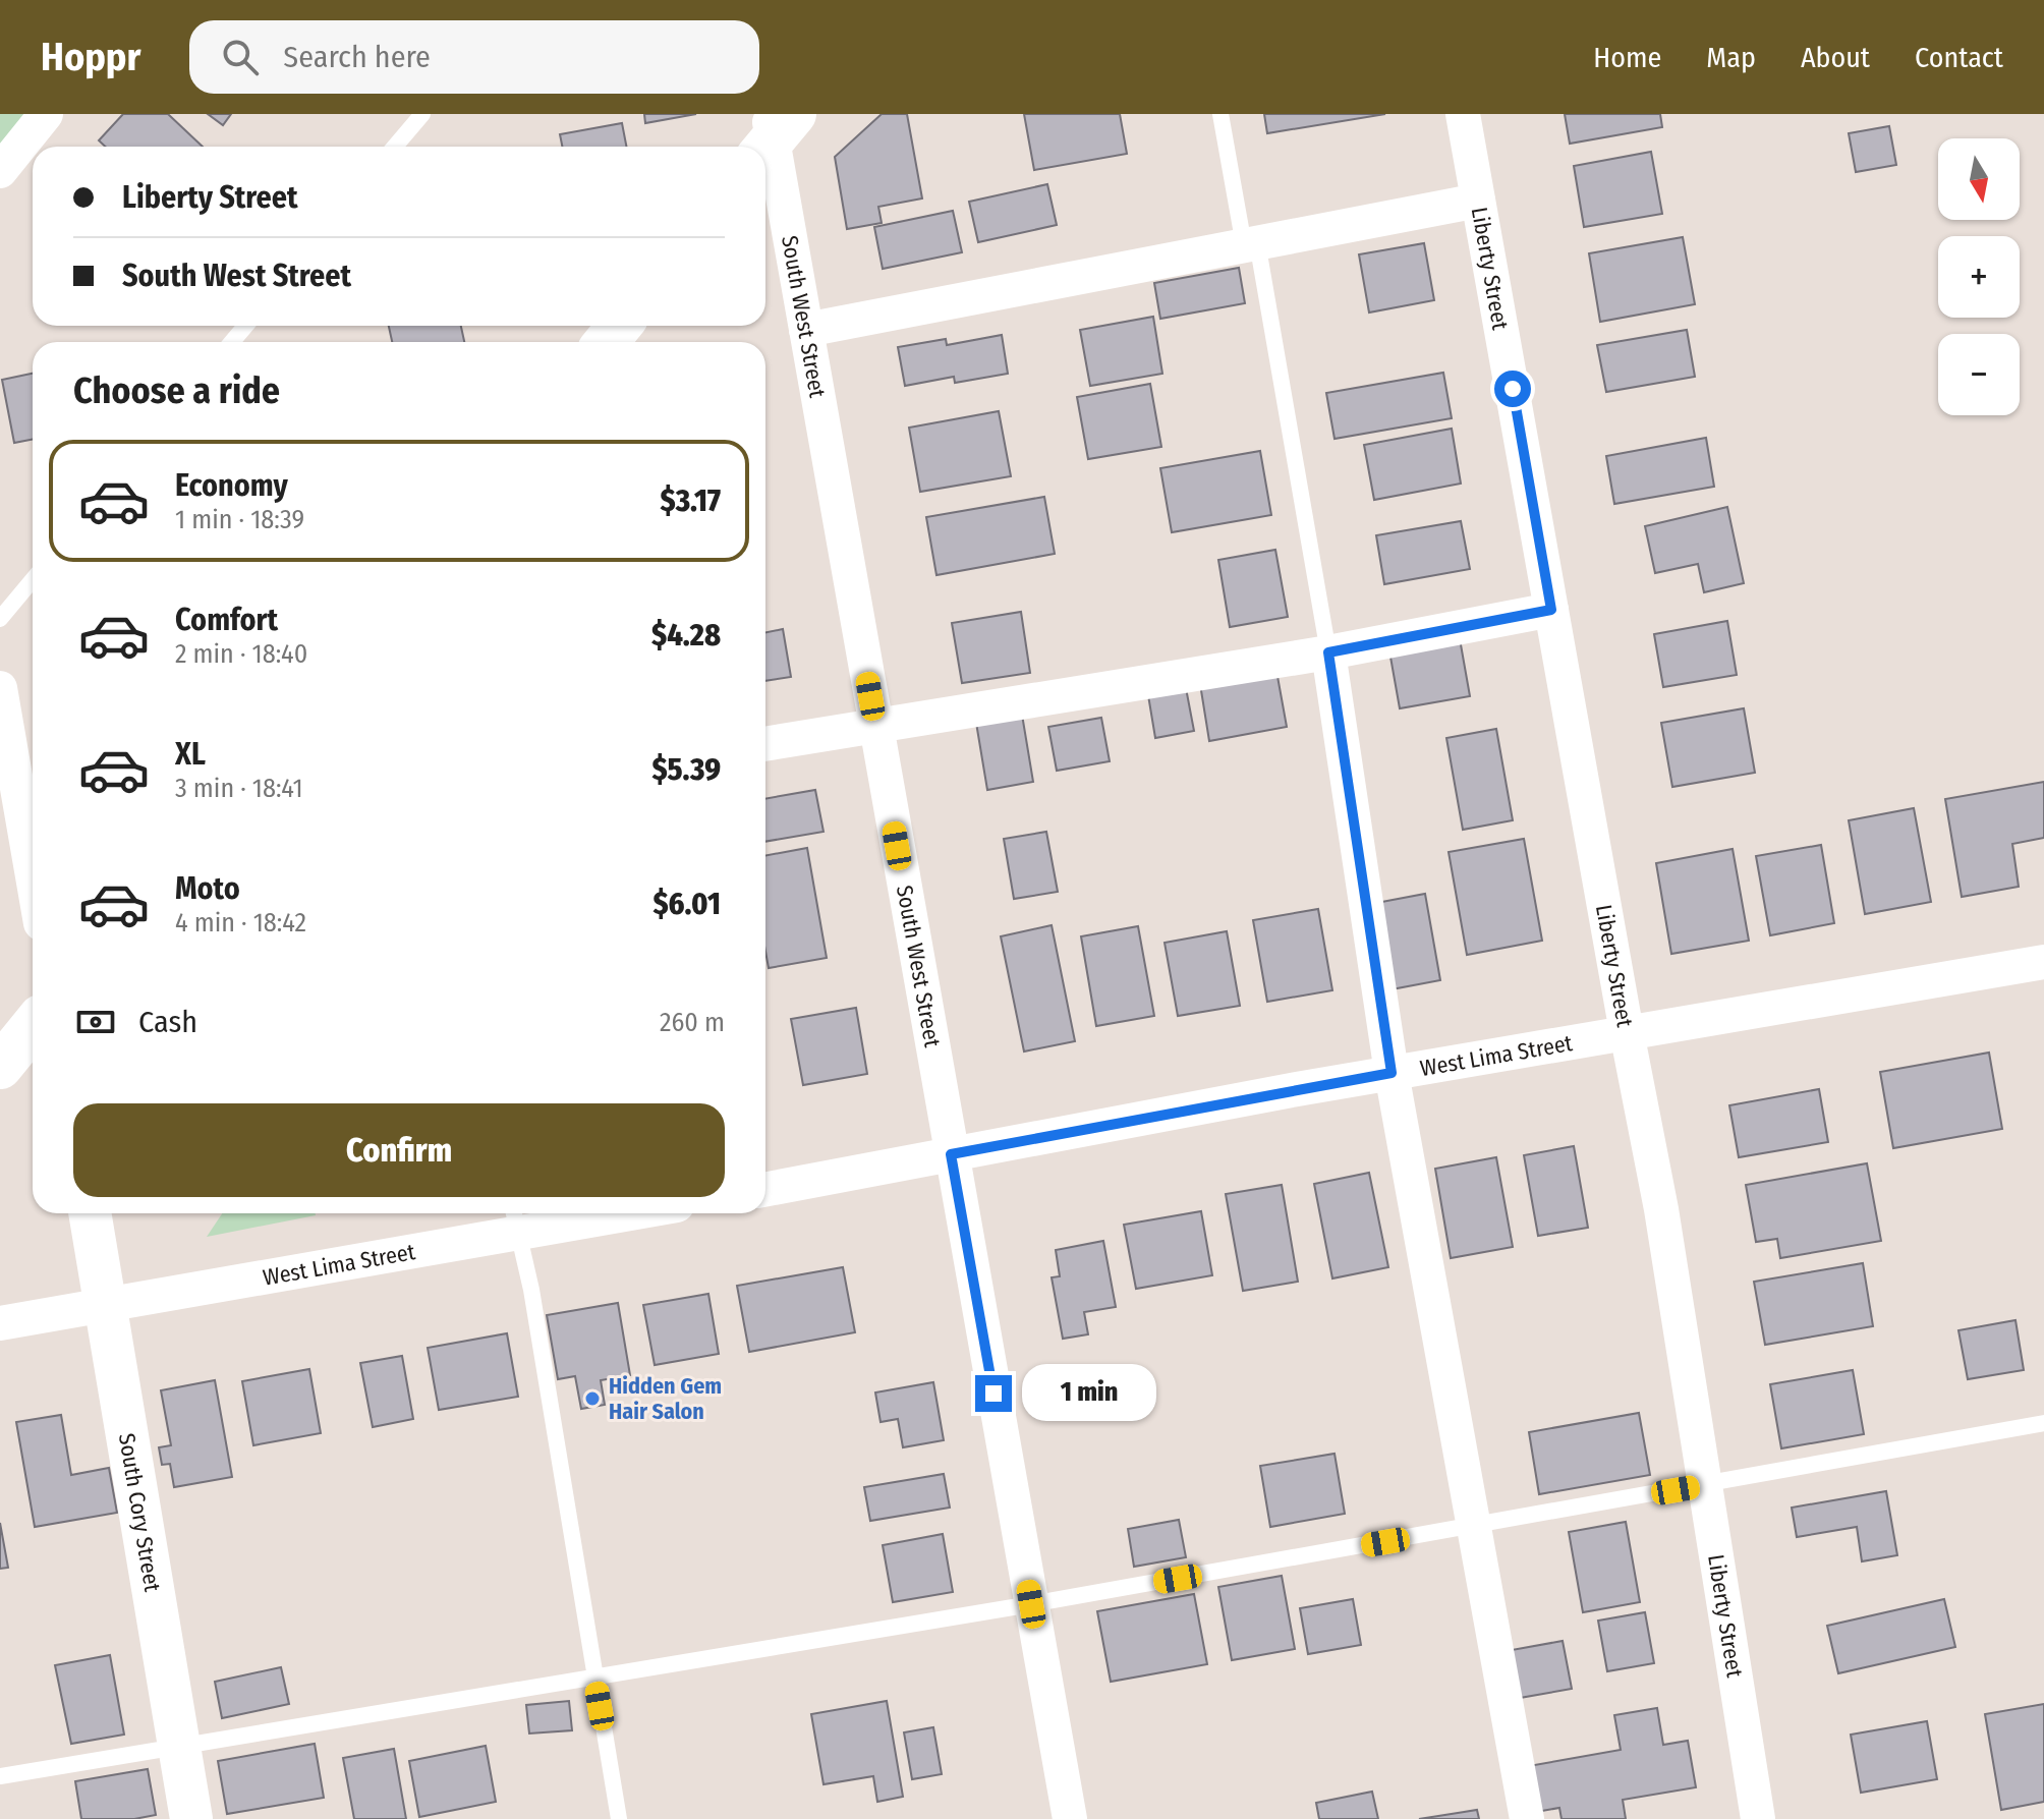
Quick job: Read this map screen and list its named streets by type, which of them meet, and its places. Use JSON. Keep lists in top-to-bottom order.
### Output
{
  "streets": {
    "street": [
      "Liberty Street",
      "South West Street",
      "West Lima Street",
      "South Cory Street"
    ]
  },
  "crossings": [
    ["Liberty Street", "West Lima Street"],
    ["South West Street", "West Lima Street"],
    ["West Lima Street", "South Cory Street"]
  ],
  "places": ["Hidden Gem Hair Salon"],
  "north": "bottom",
  "page": {
    "header": "Hoppr",
    "search": "Search here",
    "nav": [
      "Home",
      "Map",
      "About",
      "Contact"
    ],
    "map_buttons": ["+", "−"],
    "banner": ["Liberty Street", "South West Street"],
    "heading": "Choose a ride",
    "list": [
      {
        "name": "Economy",
        "note": "1 min · 18:39",
        "value": "$3.17"
      },
      {
        "name": "Comfort",
        "note": "2 min · 18:40",
        "value": "$4.28"
      },
      {
        "name": "XL",
        "note": "3 min · 18:41",
        "value": "$5.39"
      },
      {
        "name": "Moto",
        "note": "4 min · 18:42",
        "value": "$6.01"
      }
    ],
    "pay": ["Cash", "260 m"],
    "buttons": "Confirm",
    "bubble": "1 min"
  }
}
